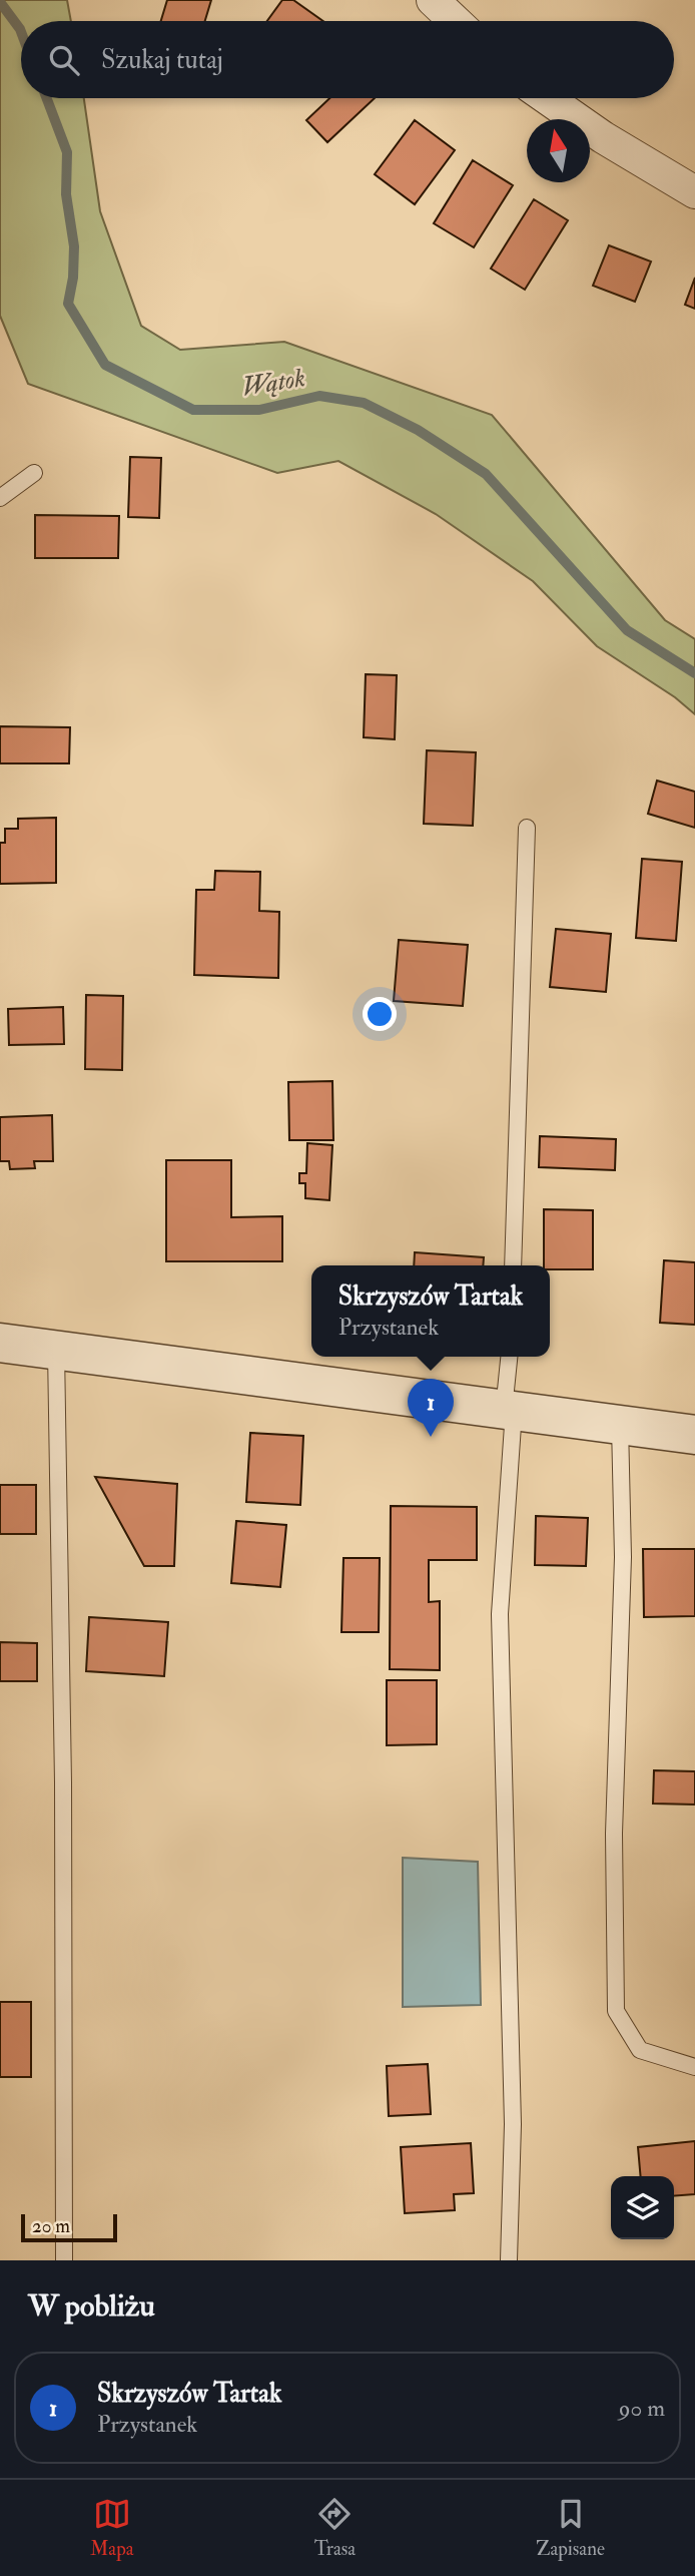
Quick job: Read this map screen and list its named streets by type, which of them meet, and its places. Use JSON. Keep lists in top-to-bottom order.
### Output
{
  "water": ["Wątok"],
  "scale_bar": "20 m",
  "north": "top",
  "page": {
    "search": "Szukaj tutaj",
    "popup": ["Skrzyszów Tartak", "Przystanek"],
    "pins": "1",
    "scale": "20 m",
    "heading": "W pobliżu",
    "list": [
      {
        "mark": "1",
        "name": "Skrzyszów Tartak",
        "note": "Przystanek",
        "value": "90 m"
      }
    ],
    "nav": ["Mapa", "Trasa", "Zapisane"]
  }
}
